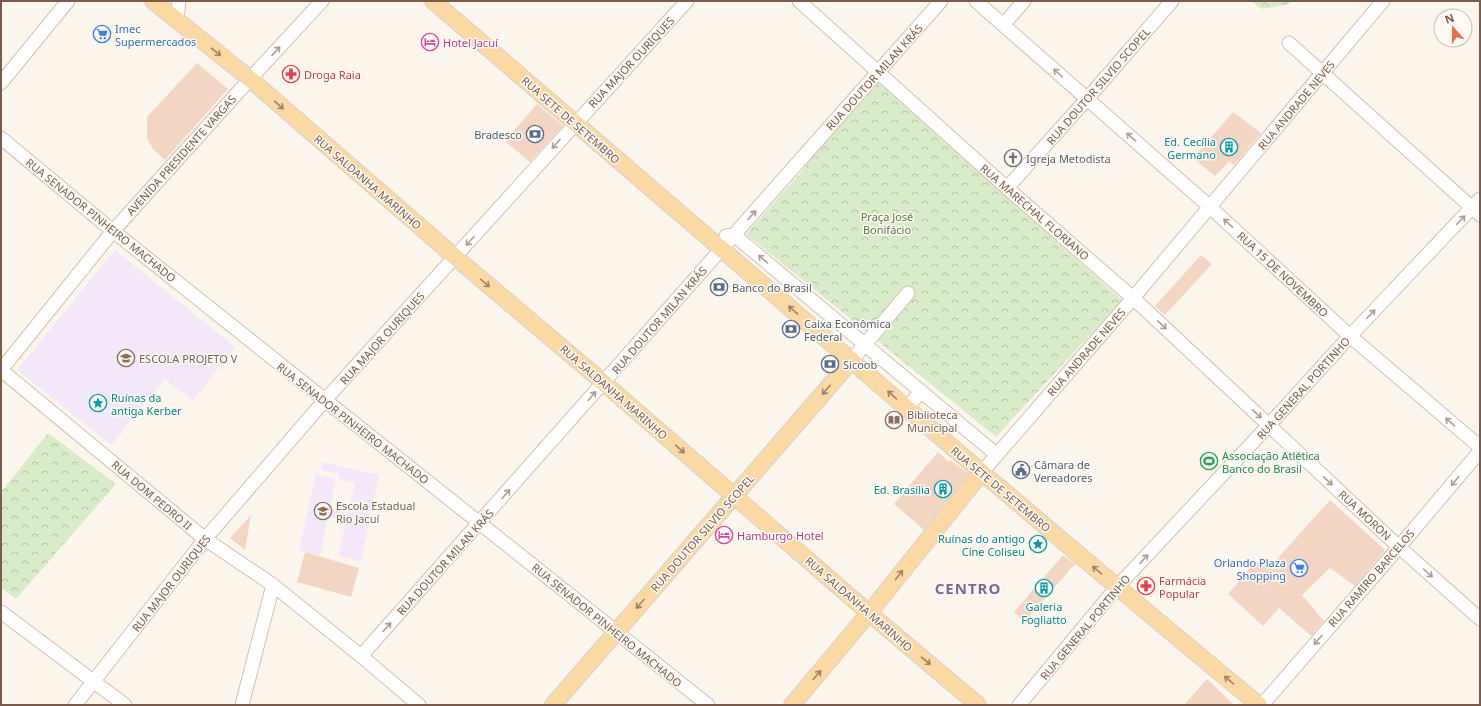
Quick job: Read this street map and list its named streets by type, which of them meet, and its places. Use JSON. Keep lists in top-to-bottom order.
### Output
{
  "streets": {
    "main road": [
      "RUA DOUTOR SILVIO SCOPEL",
      "RUA ANDRADE NEVES",
      "RUA SETE DE SETEMBRO",
      "RUA SALDANHA MARINHO"
    ],
    "street": [
      "RUA MAJOR OURIQUES",
      "RUA DOUTOR MILAN KRÁS",
      "AVENIDA PRESIDENTE VARGAS",
      "RUA MARECHAL FLORIANO",
      "RUA SENADOR PINHEIRO MACHADO",
      "RUA 15 DE NOVEMBRO",
      "RUA GENERAL PORTINHO",
      "RUA DOM PEDRO II",
      "RUA MORON",
      "RUA RAMIRO BARCELOS"
    ]
  },
  "crossings": [
    ["RUA MAJOR OURIQUES", "RUA SETE DE SETEMBRO"],
    ["RUA MAJOR OURIQUES", "RUA SALDANHA MARINHO"],
    ["RUA MAJOR OURIQUES", "RUA SENADOR PINHEIRO MACHADO"],
    ["RUA MAJOR OURIQUES", "RUA DOM PEDRO II"],
    ["RUA DOUTOR MILAN KRÁS", "RUA SETE DE SETEMBRO"],
    ["RUA DOUTOR MILAN KRÁS", "RUA SALDANHA MARINHO"],
    ["RUA DOUTOR MILAN KRÁS", "RUA MARECHAL FLORIANO"],
    ["RUA DOUTOR MILAN KRÁS", "RUA SENADOR PINHEIRO MACHADO"],
    ["RUA DOUTOR MILAN KRÁS", "RUA DOM PEDRO II"],
    ["RUA DOUTOR SILVIO SCOPEL", "RUA SETE DE SETEMBRO"],
    ["RUA DOUTOR SILVIO SCOPEL", "RUA SALDANHA MARINHO"],
    ["RUA DOUTOR SILVIO SCOPEL", "RUA MARECHAL FLORIANO"],
    ["RUA DOUTOR SILVIO SCOPEL", "RUA SENADOR PINHEIRO MACHADO"],
    ["RUA DOUTOR SILVIO SCOPEL", "RUA 15 DE NOVEMBRO"],
    ["RUA ANDRADE NEVES", "RUA SETE DE SETEMBRO"],
    ["RUA ANDRADE NEVES", "RUA SALDANHA MARINHO"],
    ["RUA ANDRADE NEVES", "RUA MARECHAL FLORIANO"],
    ["RUA ANDRADE NEVES", "RUA 15 DE NOVEMBRO"],
    ["RUA SETE DE SETEMBRO", "RUA GENERAL PORTINHO"],
    ["RUA SETE DE SETEMBRO", "RUA RAMIRO BARCELOS"],
    ["AVENIDA PRESIDENTE VARGAS", "RUA SALDANHA MARINHO"],
    ["AVENIDA PRESIDENTE VARGAS", "RUA SENADOR PINHEIRO MACHADO"],
    ["AVENIDA PRESIDENTE VARGAS", "RUA DOM PEDRO II"],
    ["RUA MARECHAL FLORIANO", "RUA GENERAL PORTINHO"],
    ["RUA MARECHAL FLORIANO", "RUA MORON"],
    ["RUA 15 DE NOVEMBRO", "RUA GENERAL PORTINHO"],
    ["RUA GENERAL PORTINHO", "RUA MORON"],
    ["RUA MORON", "RUA RAMIRO BARCELOS"]
  ],
  "one_way": [
    "RUA DOUTOR MILAN KRÁS",
    "RUA DOUTOR SILVIO SCOPEL",
    "RUA SETE DE SETEMBRO",
    "RUA SALDANHA MARINHO",
    "RUA 15 DE NOVEMBRO",
    "RUA GENERAL PORTINHO",
    "RUA MORON",
    "RUA RAMIRO BARCELOS"
  ],
  "districts": ["CENTRO"],
  "parks": ["Praça José Bonifácio"],
  "places": {
    "supermarket": ["Imec Supermercados", "Orlando Plaza Shopping"],
    "hotel": ["Hotel Jacuí", "Hamburgo Hotel"],
    "pharmacy": ["Droga Raia", "Farmácia Popular"],
    "bank": [
      "Bradesco",
      "Banco do Brasil",
      "Caixa Econômica Federal",
      "Sicoob"
    ],
    "building": ["Ed. Cecília Germano", "Ed. Brasília", "Galeria Fogliatto"],
    "church": ["Igreja Metodista"],
    "school or university": ["ESCOLA PROJETO V", "Escola Estadual Rio Jacuí"],
    "place": ["Ruínas da antiga Kerber", "Ruínas do antigo Cine Coliseu"],
    "library": ["Biblioteca Municipal"],
    "sports": ["Associação Atlética Banco do Brasil"],
    "public building": ["Câmara de Vereadores"]
  },
  "north": "top"
}
